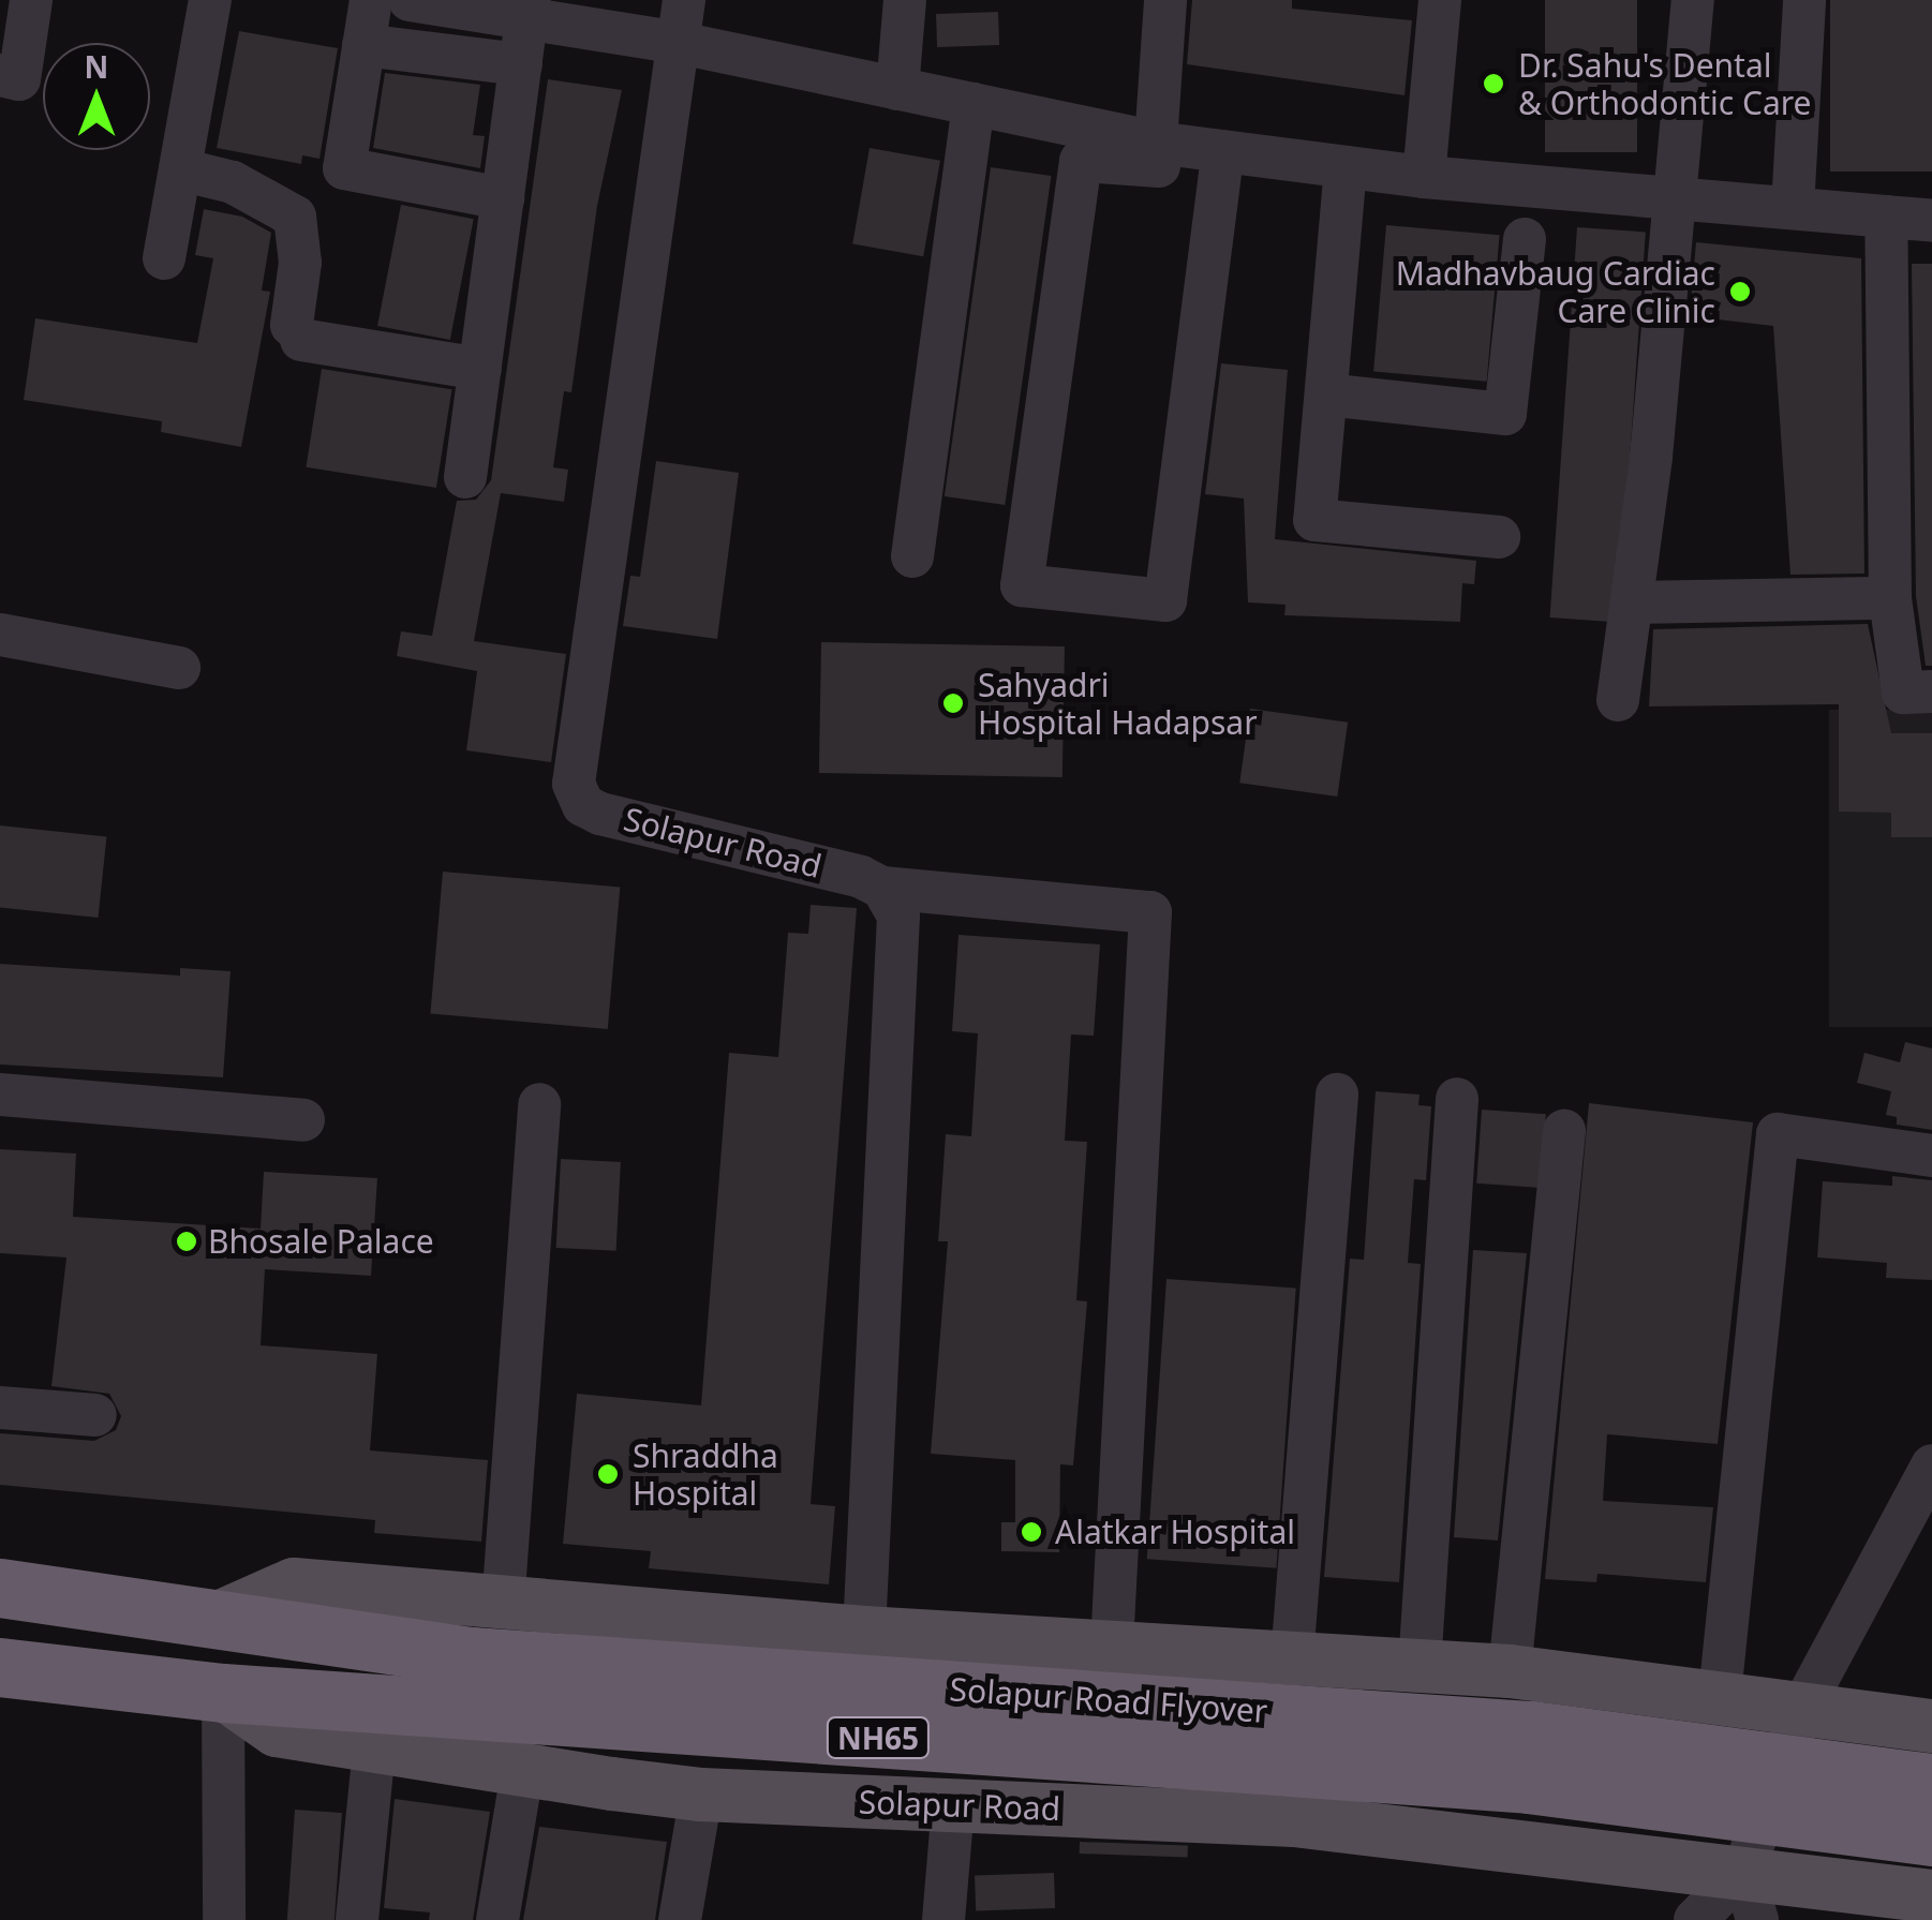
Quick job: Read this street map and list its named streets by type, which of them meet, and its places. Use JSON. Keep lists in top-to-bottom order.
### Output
{
  "streets": {
    "highway": ["Solapur Road", "Solapur Road Flyover", "NH65"]
  },
  "crossings": [
    ["Solapur Road", "Solapur Road Flyover"],
    ["Solapur Road Flyover", "NH65"]
  ],
  "places": [
    "Dr. Sahu's Dental & Orthodontic Care",
    "Madhavbaug Cardiac Care Clinic",
    "Sahyadri Hospital Hadapsar",
    "Bhosale Palace",
    "Shraddha Hospital",
    "Alatkar Hospital"
  ],
  "north": "top"
}
